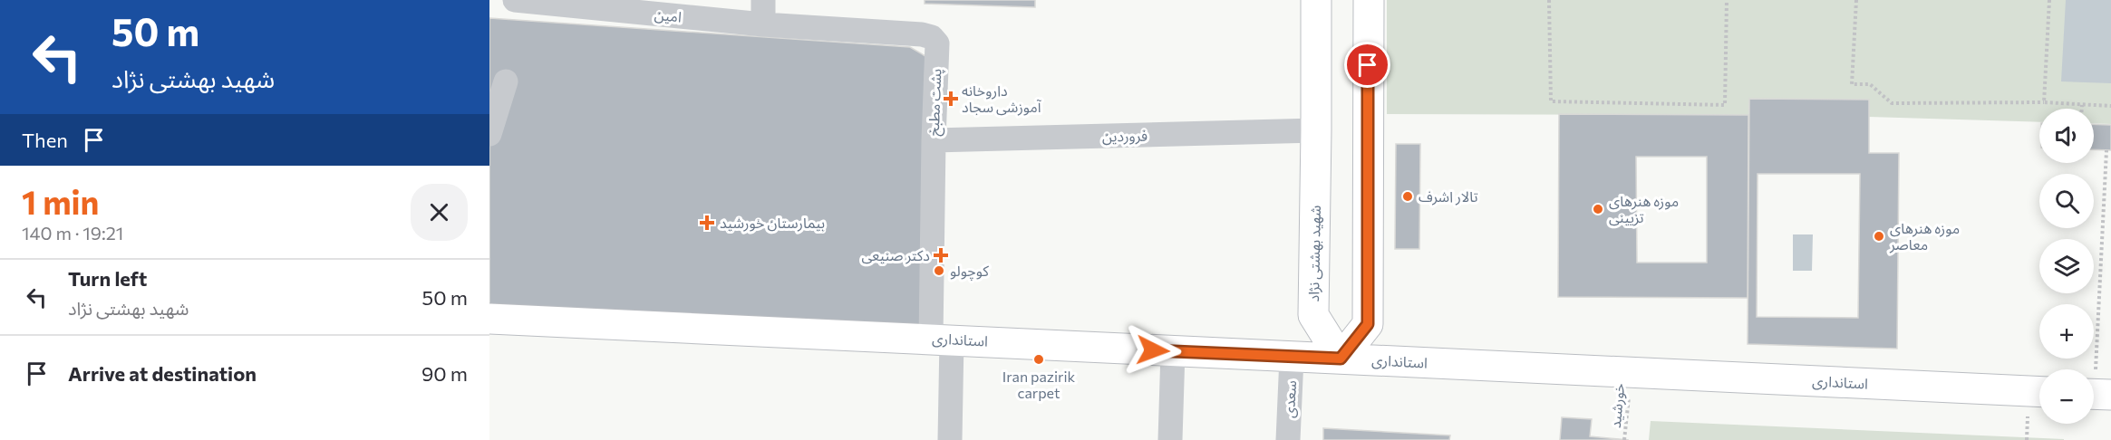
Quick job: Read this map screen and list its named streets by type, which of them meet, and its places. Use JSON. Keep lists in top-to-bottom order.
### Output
{
  "streets": {
    "main road": ["شهید بهشتی نژاد", "استانداری"],
    "street": [
      "امین",
      "پشت مطبخ",
      "فروردین",
      "سعدی"
    ],
    "path": ["خورشید"]
  },
  "crossings": [
    ["امین", "پشت مطبخ"],
    ["پشت مطبخ", "فروردین"],
    ["پشت مطبخ", "استانداری"],
    ["فروردین", "شهید بهشتی نژاد"],
    ["شهید بهشتی نژاد", "استانداری"],
    ["استانداری", "سعدی"],
    ["استانداری", "خورشید"]
  ],
  "places": {
    "health": ["داروخانه آموزشی سجاد", "بیمارستان خورشید", "دکتر صنیعی"],
    "other": [
      "تالار اشرف",
      "موزه هنرهای تزیینی",
      "موزه هنرهای معاصر",
      "کوچولو",
      "Iran pazirik carpet"
    ]
  },
  "page": {
    "turn": ["50 m", "شهید بهشتی نژاد"],
    "map_buttons": ["+", "−"],
    "then": "Then",
    "heading": ["1 min", "140 m · 19:21"],
    "list": [
      {
        "name": "Turn left",
        "note": "شهید بهشتی نژاد",
        "value": "50 m"
      },
      {
        "name": "Arrive at destination",
        "value": "90 m"
      }
    ]
  }
}
